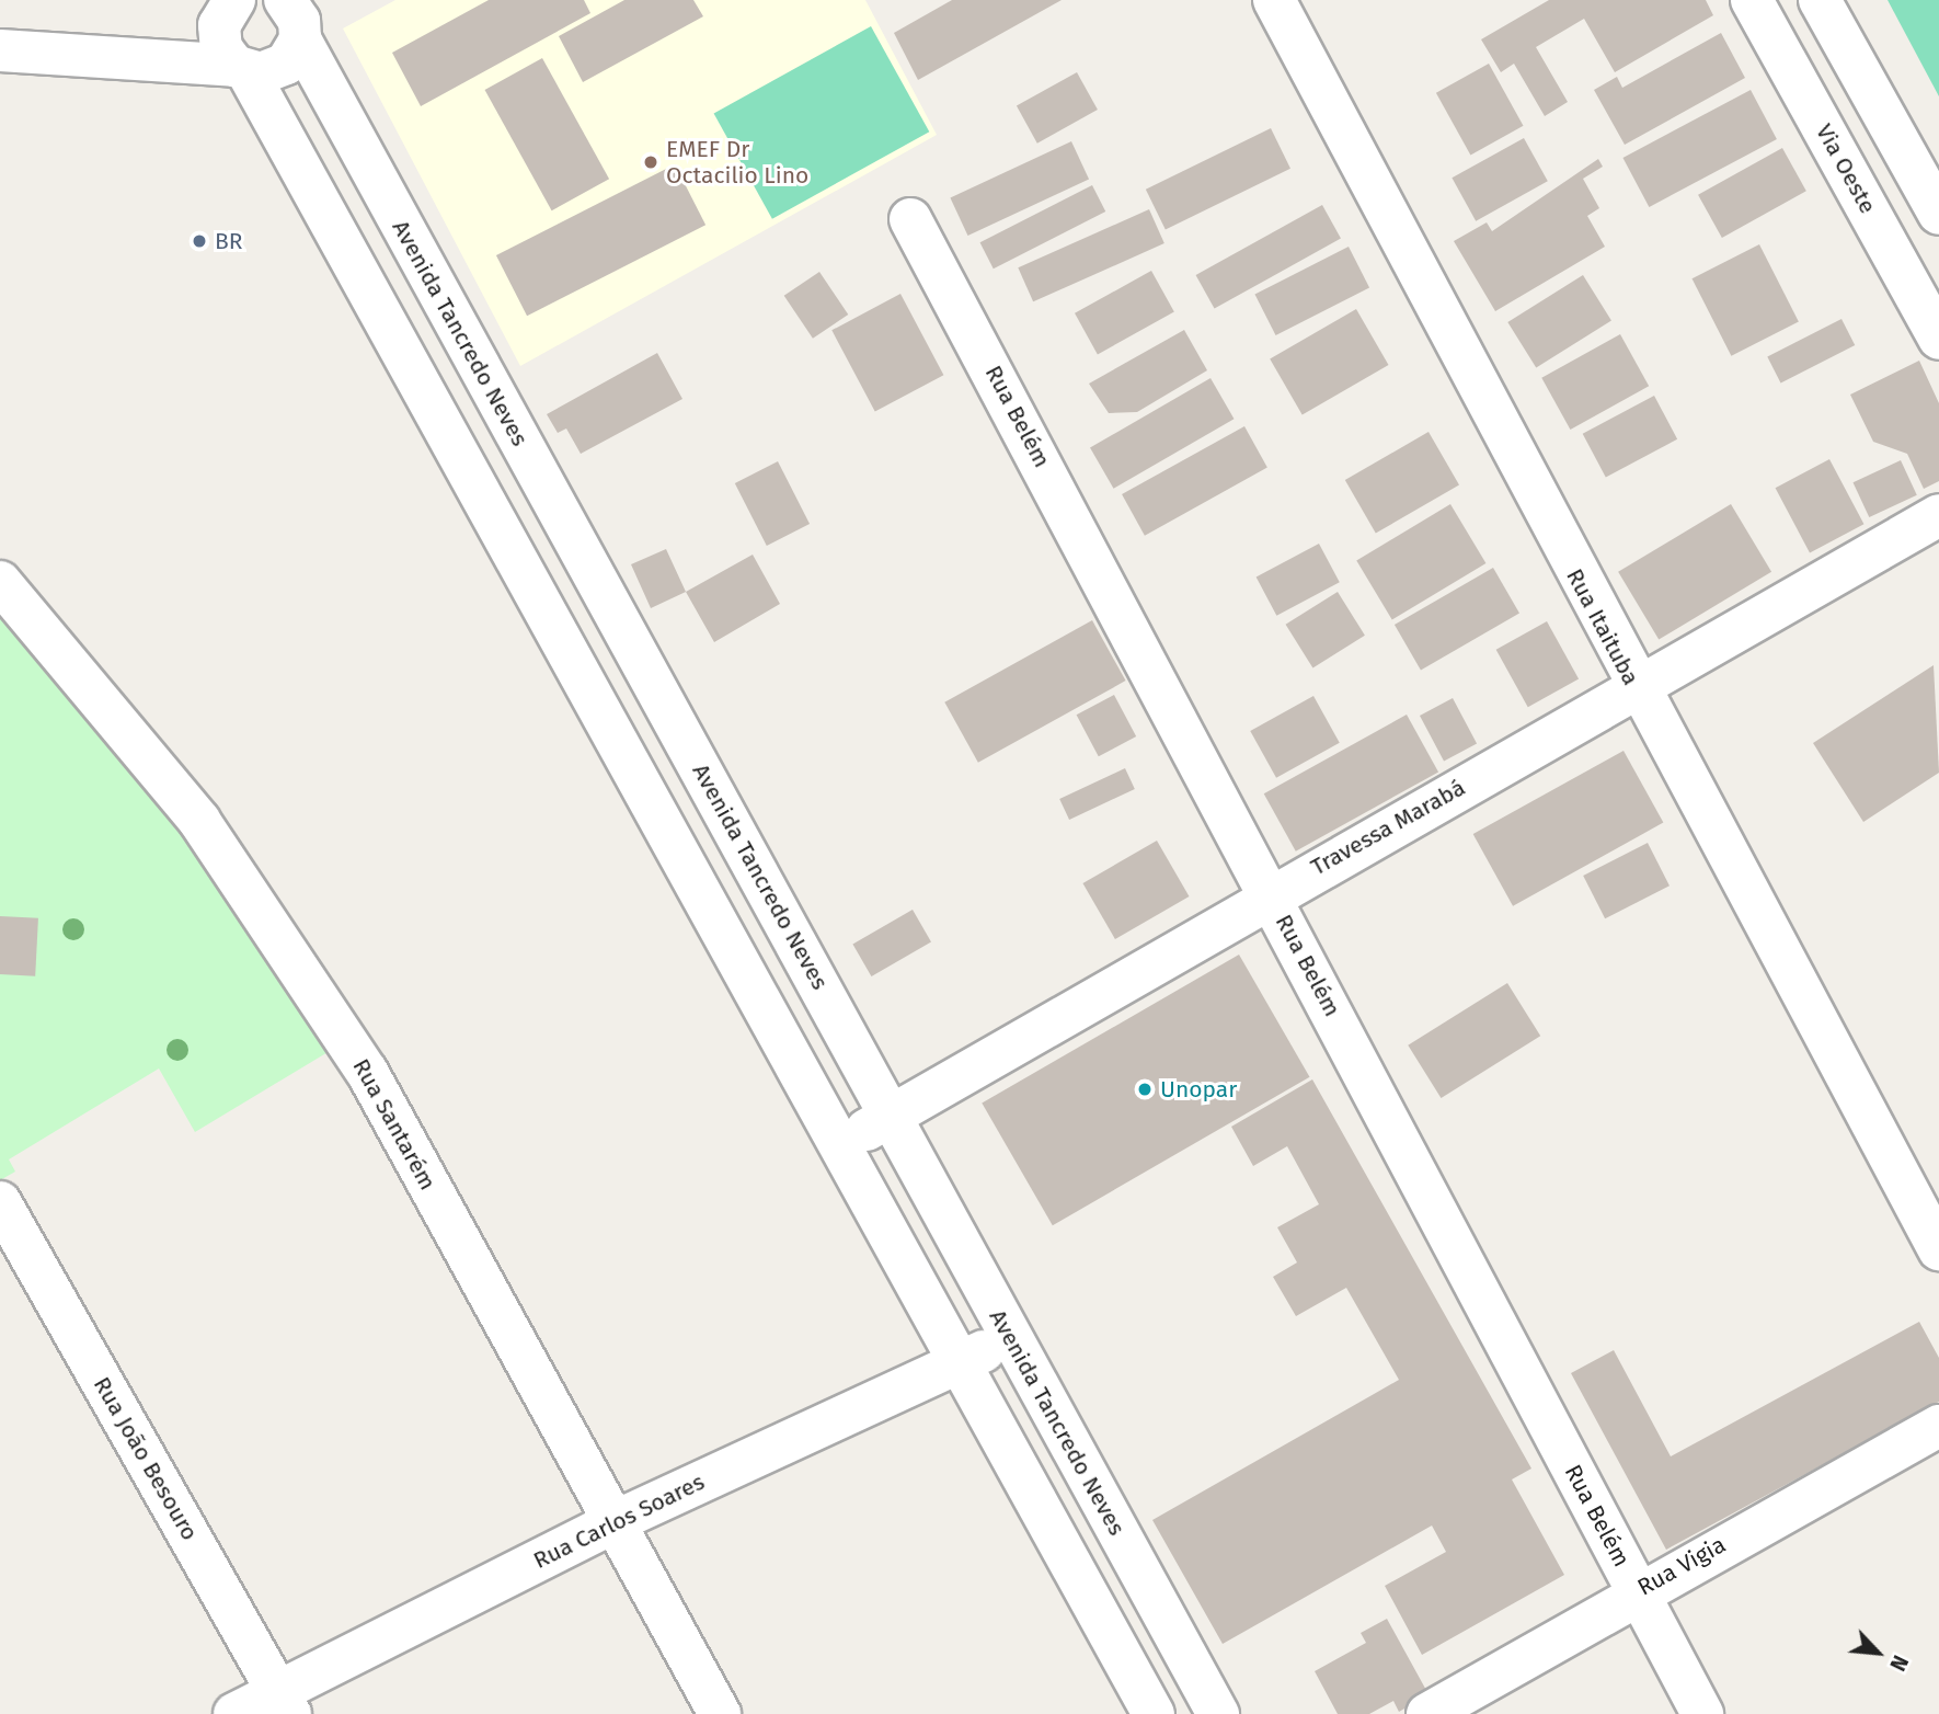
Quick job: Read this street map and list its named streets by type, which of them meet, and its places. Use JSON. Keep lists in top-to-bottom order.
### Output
{
  "streets": {
    "street": [
      "Via Oeste",
      "Avenida Tancredo Neves",
      "Rua Belém",
      "Rua Itaituba",
      "Travessa Marabá",
      "Rua Santarém",
      "Rua João Besouro",
      "Rua Carlos Soares",
      "Rua Vigia"
    ]
  },
  "crossings": [
    ["Avenida Tancredo Neves", "Travessa Marabá"],
    ["Avenida Tancredo Neves", "Rua Carlos Soares"],
    ["Rua Belém", "Travessa Marabá"],
    ["Rua Belém", "Rua Vigia"],
    ["Rua Itaituba", "Travessa Marabá"],
    ["Rua Santarém", "Rua Carlos Soares"],
    ["Rua João Besouro", "Rua Carlos Soares"]
  ],
  "places": ["EMEF Dr Octacilio Lino", "BR", "Unopar"],
  "north": "bottom right"
}
